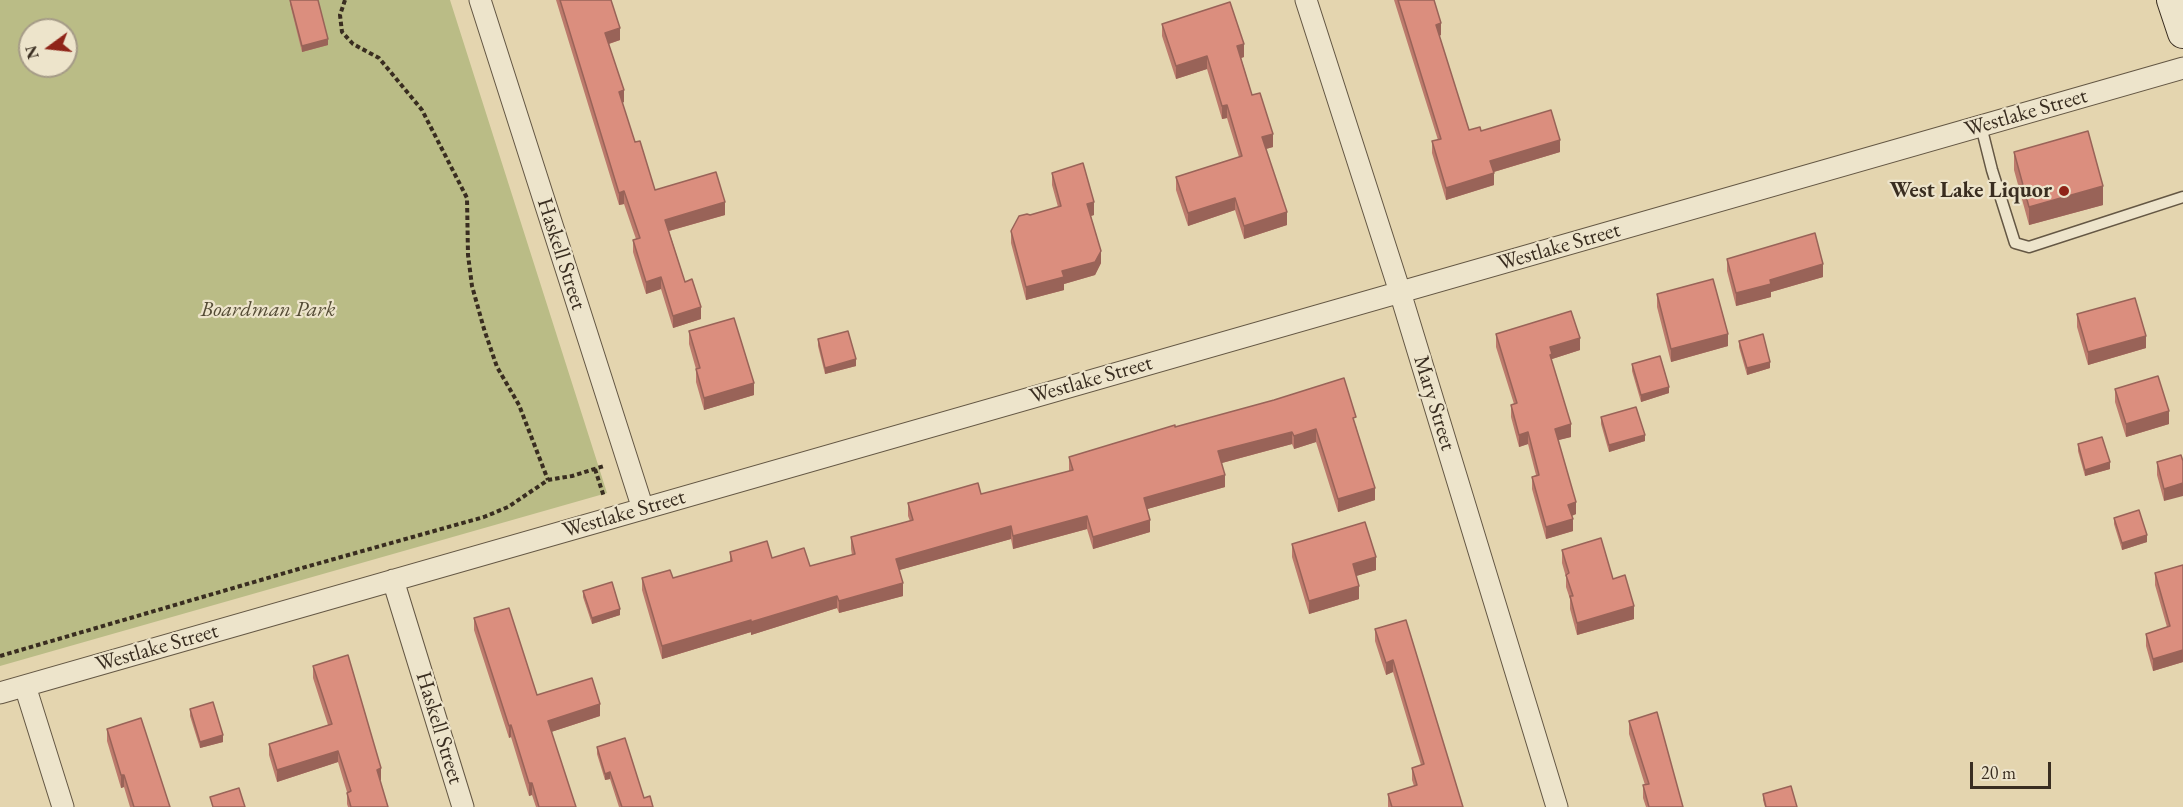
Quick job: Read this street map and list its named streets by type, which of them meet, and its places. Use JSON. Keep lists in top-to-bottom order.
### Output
{
  "streets": {
    "street": ["Westlake Street", "Haskell Street", "Mary Street"]
  },
  "crossings": [
    ["Westlake Street", "Haskell Street"],
    ["Westlake Street", "Mary Street"]
  ],
  "parks": ["Boardman Park"],
  "places": ["West Lake Liquor"],
  "scale_bar": "20 m",
  "north": "left"
}
